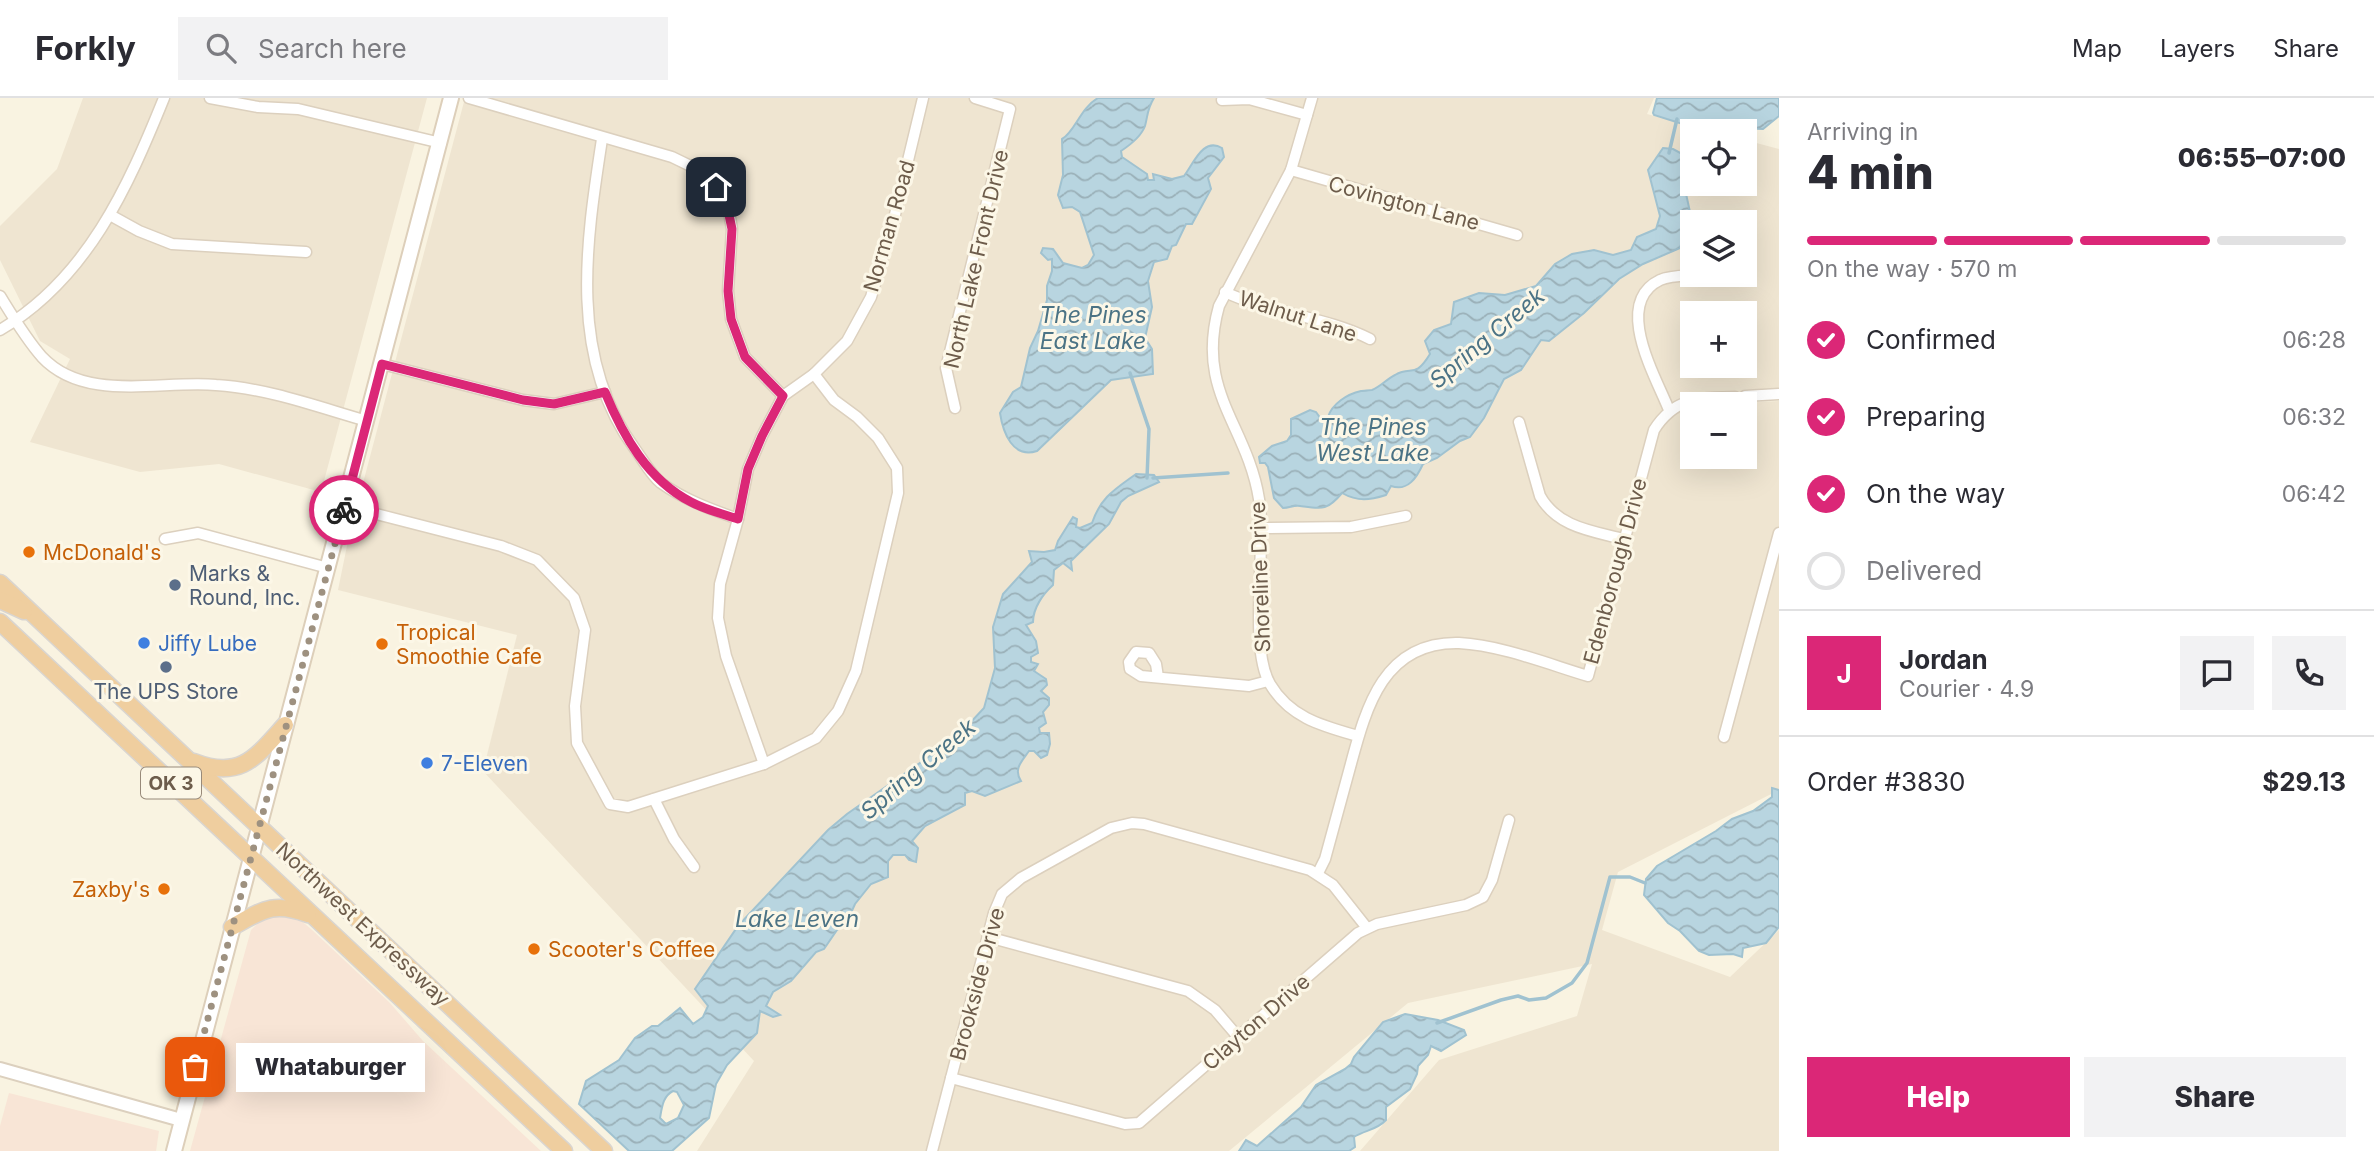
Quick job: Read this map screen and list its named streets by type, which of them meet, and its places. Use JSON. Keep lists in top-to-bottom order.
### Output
{
  "streets": {
    "highway": ["OK 3", "Northwest Expressway"],
    "street": [
      "Covington Lane",
      "Norman Road",
      "North Lake Front Drive",
      "Walnut Lane",
      "Edenborough Drive",
      "Shoreline Drive",
      "Brookside Drive",
      "Clayton Drive"
    ]
  },
  "crossings": [
    ["Covington Lane", "Shoreline Drive"],
    ["Walnut Lane", "Shoreline Drive"],
    ["Edenborough Drive", "Shoreline Drive"],
    ["Edenborough Drive", "Brookside Drive"],
    ["Brookside Drive", "Clayton Drive"]
  ],
  "water": [
    "The Pines East Lake",
    "Spring Creek",
    "The Pines West Lake",
    "Lake Leven"
  ],
  "places": [
    "McDonald's",
    "Marks & Round, Inc.",
    "Jiffy Lube",
    "Tropical Smoothie Cafe",
    "The UPS Store",
    "7-Eleven",
    "Zaxby's",
    "Scooter's Coffee",
    "Whataburger"
  ],
  "page": {
    "header": "Forkly",
    "search": "Search here",
    "nav": ["Map", "Layers", "Share"],
    "heading": ["4 min", "Arriving in", "06:55–07:00"],
    "panel": [
      "Jordan",
      "Courier · 4.9",
      "Order #3830",
      "$29.13"
    ],
    "map_buttons": ["+", "−"],
    "bar": "On the way · 570 m",
    "list": [
      ["Confirmed", "06:28"],
      ["Preparing", "06:32"],
      ["On the way", "06:42"],
      "Delivered"
    ],
    "round": "J",
    "bubble": "Whataburger",
    "buttons": ["Help", "Share"]
  }
}
